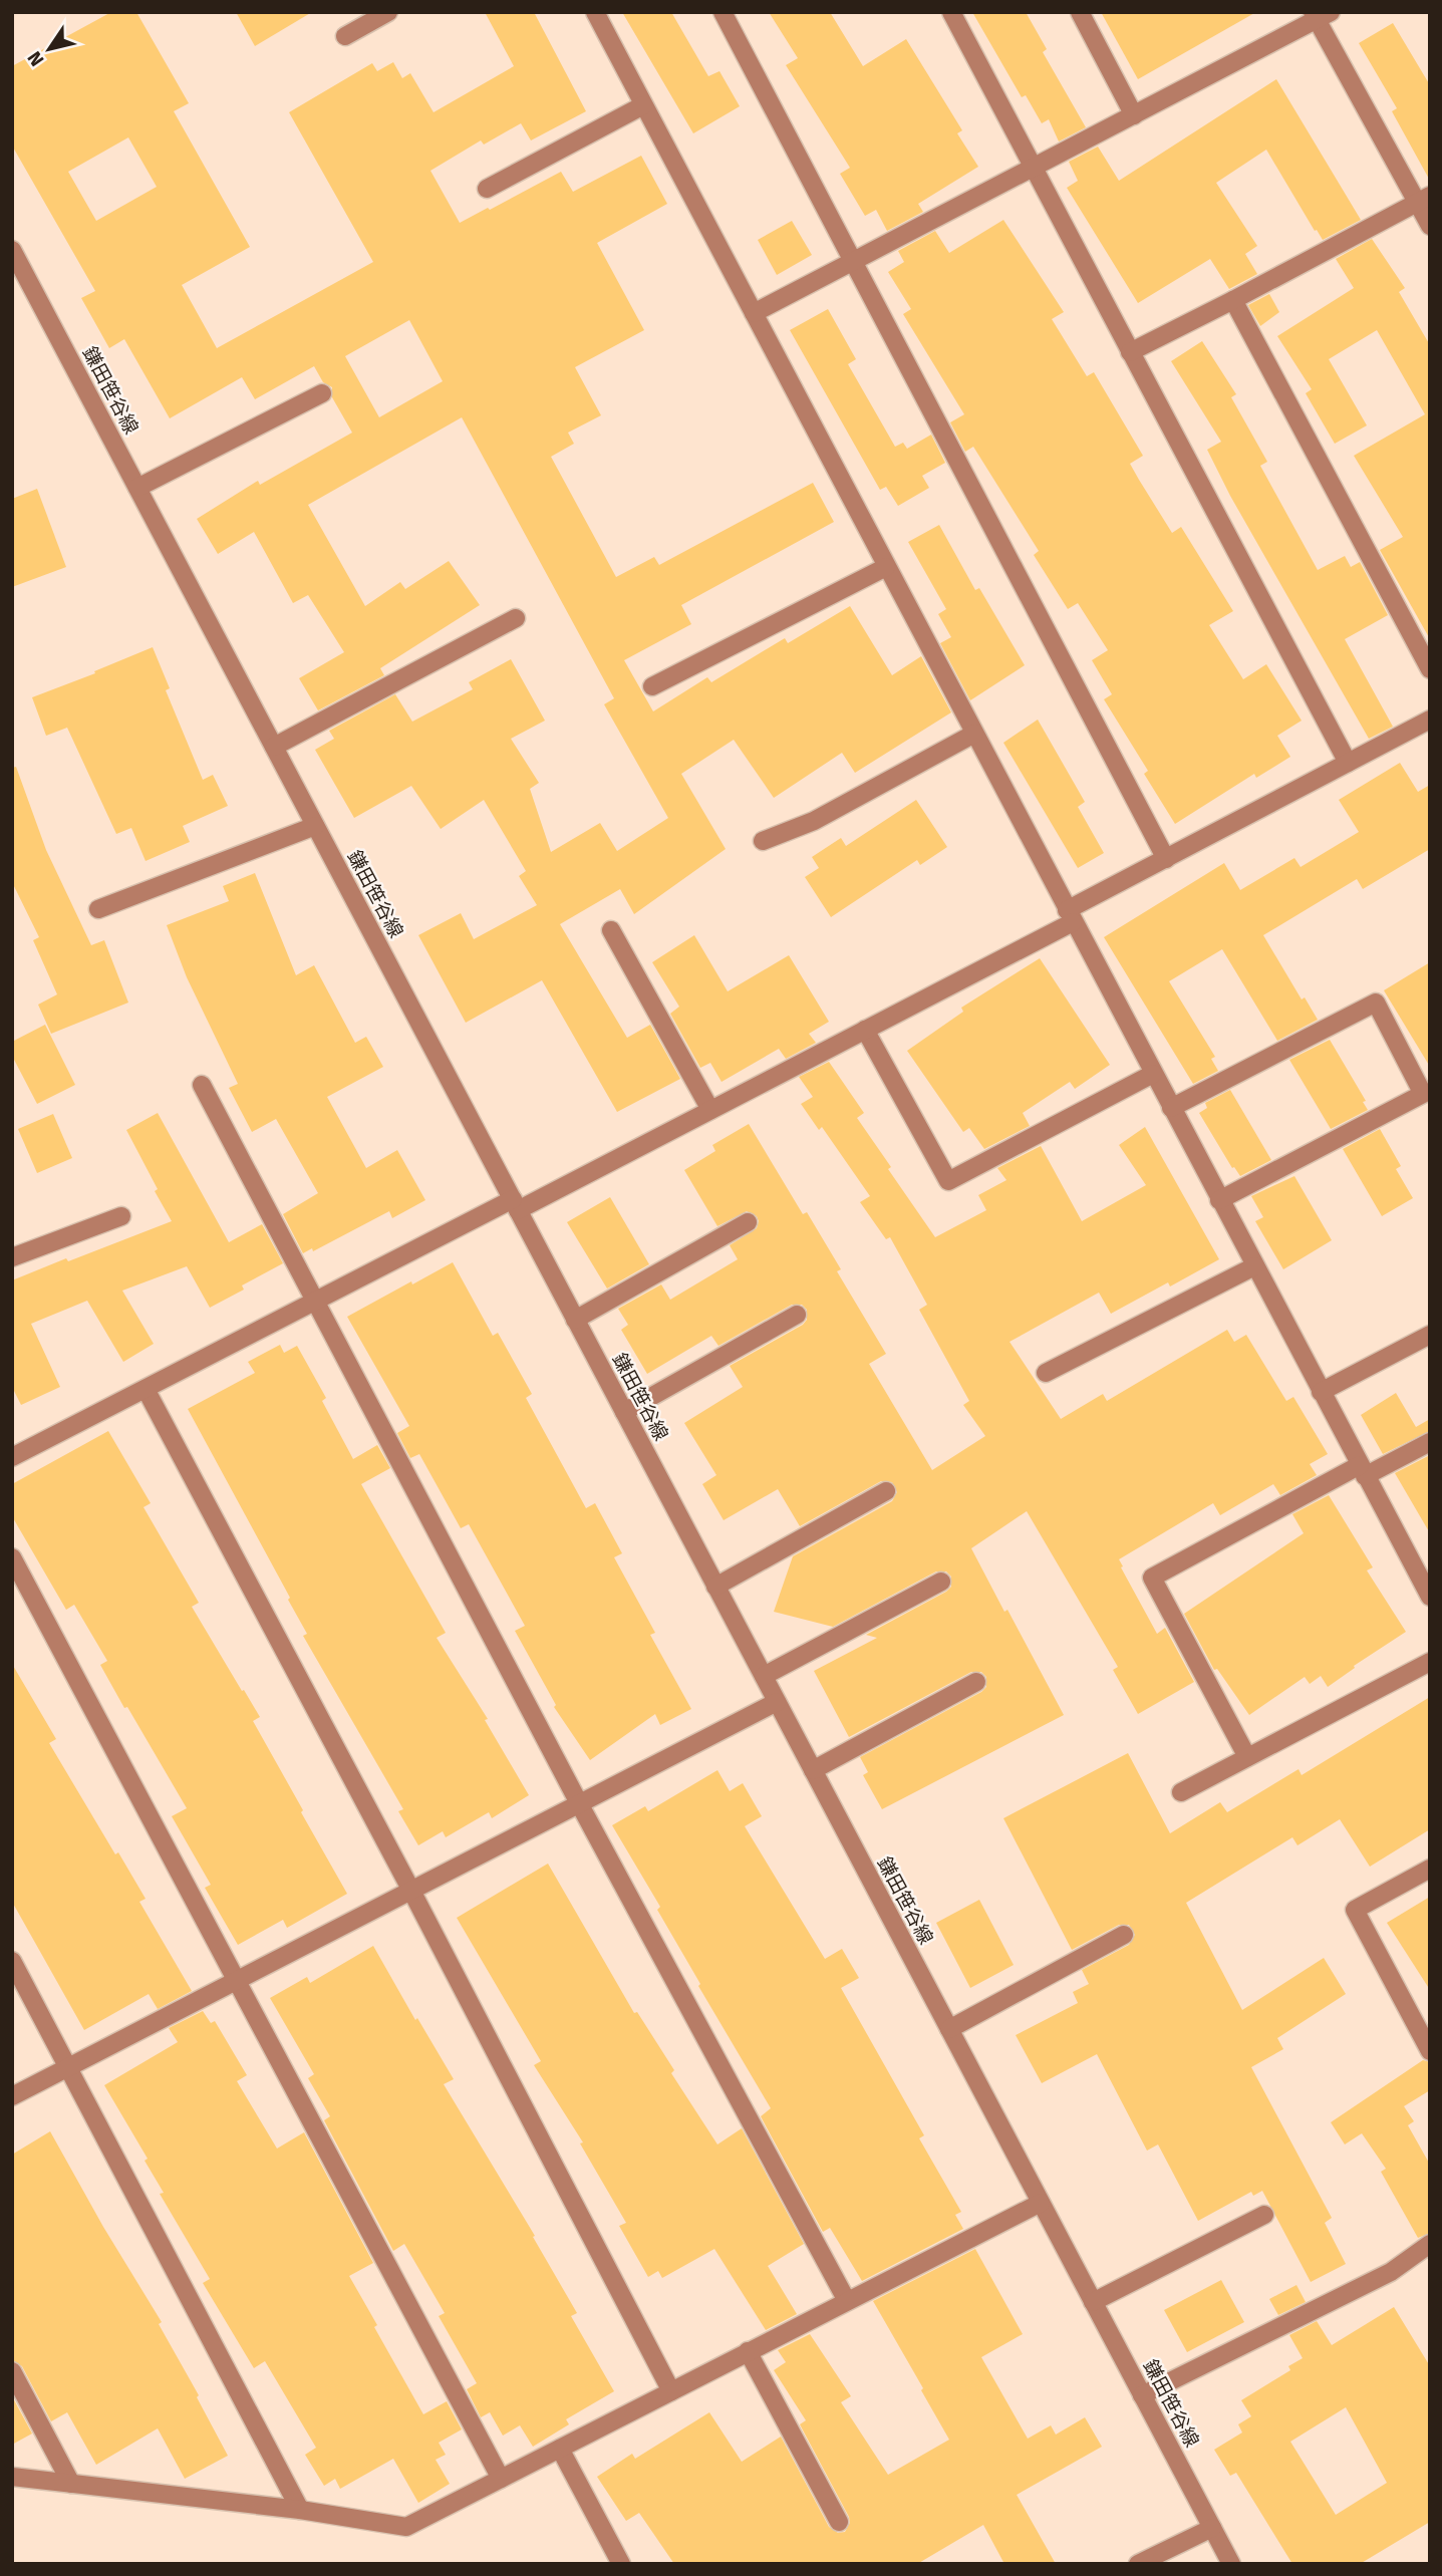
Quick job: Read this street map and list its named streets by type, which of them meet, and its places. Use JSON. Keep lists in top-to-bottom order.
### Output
{
  "streets": {
    "street": ["鎌田笹谷線"]
  },
  "north": "bottom left"
}
